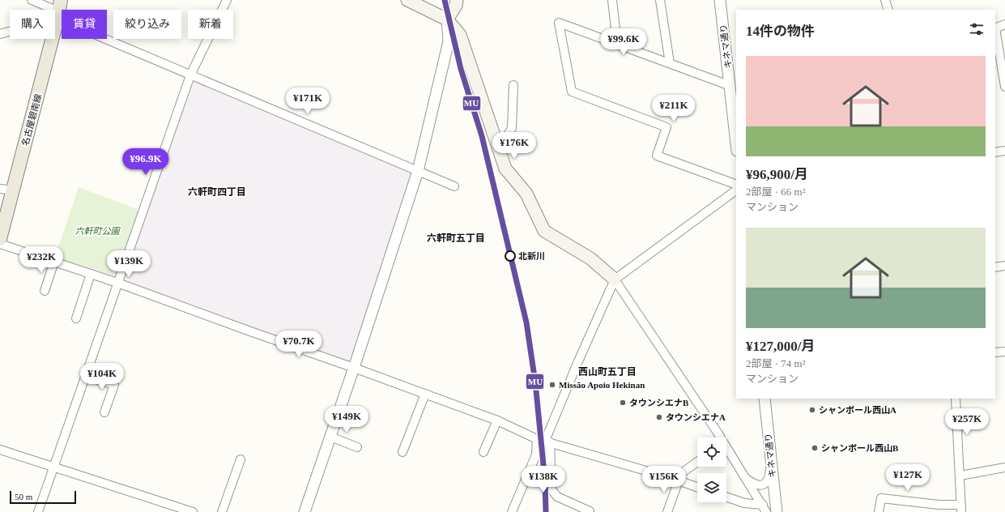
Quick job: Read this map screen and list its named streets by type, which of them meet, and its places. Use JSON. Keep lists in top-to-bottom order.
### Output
{
  "streets": {
    "main road": ["名古屋碧南線"],
    "street": ["キネマ通り"]
  },
  "districts": ["六軒町四丁目", "六軒町五丁目", "西山町五丁目"],
  "parks": ["六軒町公園"],
  "places": [
    "北新川",
    "Missão Apoio Hekinan",
    "タウンシエナB",
    "シャンポール西山A",
    "タウンシエナA",
    "シャンポール西山B"
  ],
  "lines": ["transit line MU"],
  "scale_bar": "50 m",
  "page": {
    "chip": [
      "購入",
      "賃貸",
      "絞り込み",
      "新着"
    ],
    "heading": "14件の物件",
    "price": [
      "¥99.6K",
      "¥171K",
      "¥211K",
      "¥176K",
      "¥96.9K",
      "¥232K",
      "¥139K",
      "¥70.7K",
      "¥104K",
      "¥149K",
      "¥257K",
      "¥127K",
      "¥138K",
      "¥156K"
    ],
    "list": [
      {
        "name": "¥96,900/月",
        "note": "2部屋 · 66 m² · マンション"
      },
      {
        "name": "¥127,000/月",
        "note": "2部屋 · 74 m² · マンション"
      }
    ],
    "scale": "50 m"
  }
}
